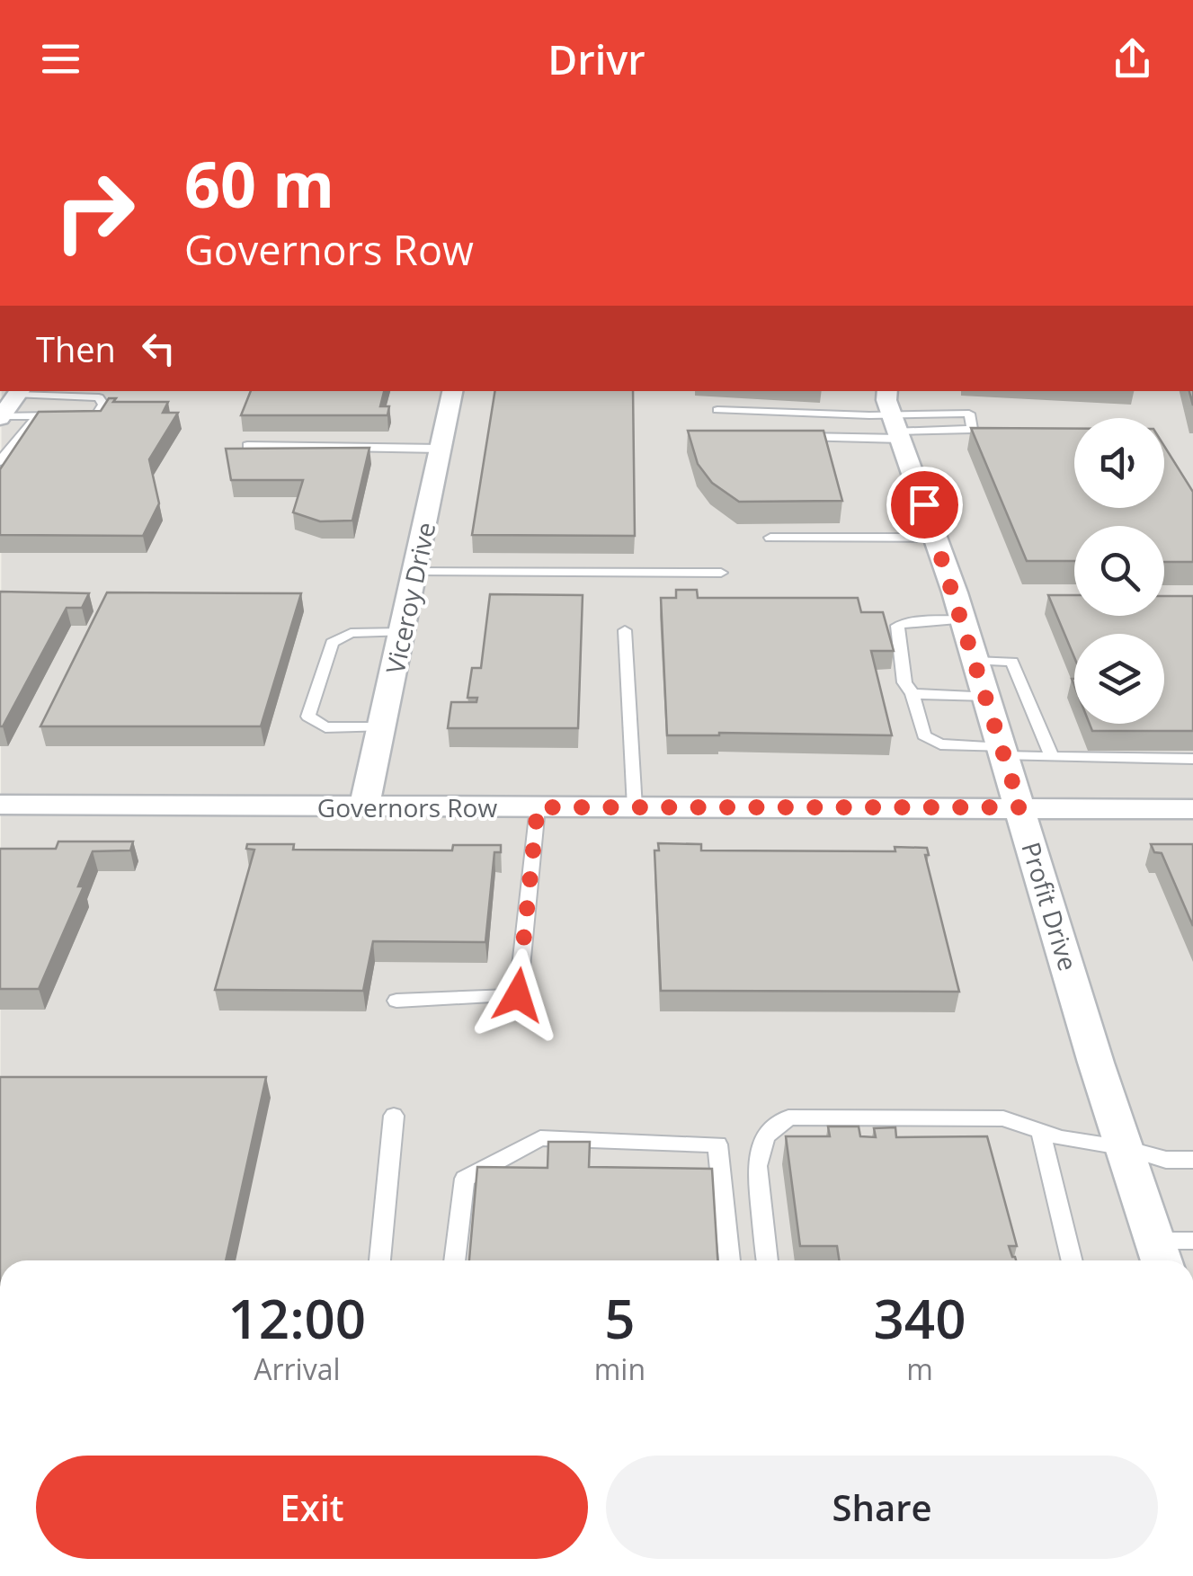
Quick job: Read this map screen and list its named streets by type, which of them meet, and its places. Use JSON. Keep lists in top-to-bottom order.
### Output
{
  "streets": {
    "street": ["Viceroy Drive", "Governors Row", "Profit Drive"]
  },
  "crossings": [
    ["Viceroy Drive", "Governors Row"],
    ["Governors Row", "Profit Drive"]
  ],
  "page": {
    "header": "Drivr",
    "turn": ["60 m", "Governors Row"],
    "then": "Then",
    "eta": [
      "12:00",
      "Arrival",
      "5",
      "min",
      "340",
      "m"
    ],
    "buttons": ["Exit", "Share"]
  }
}
